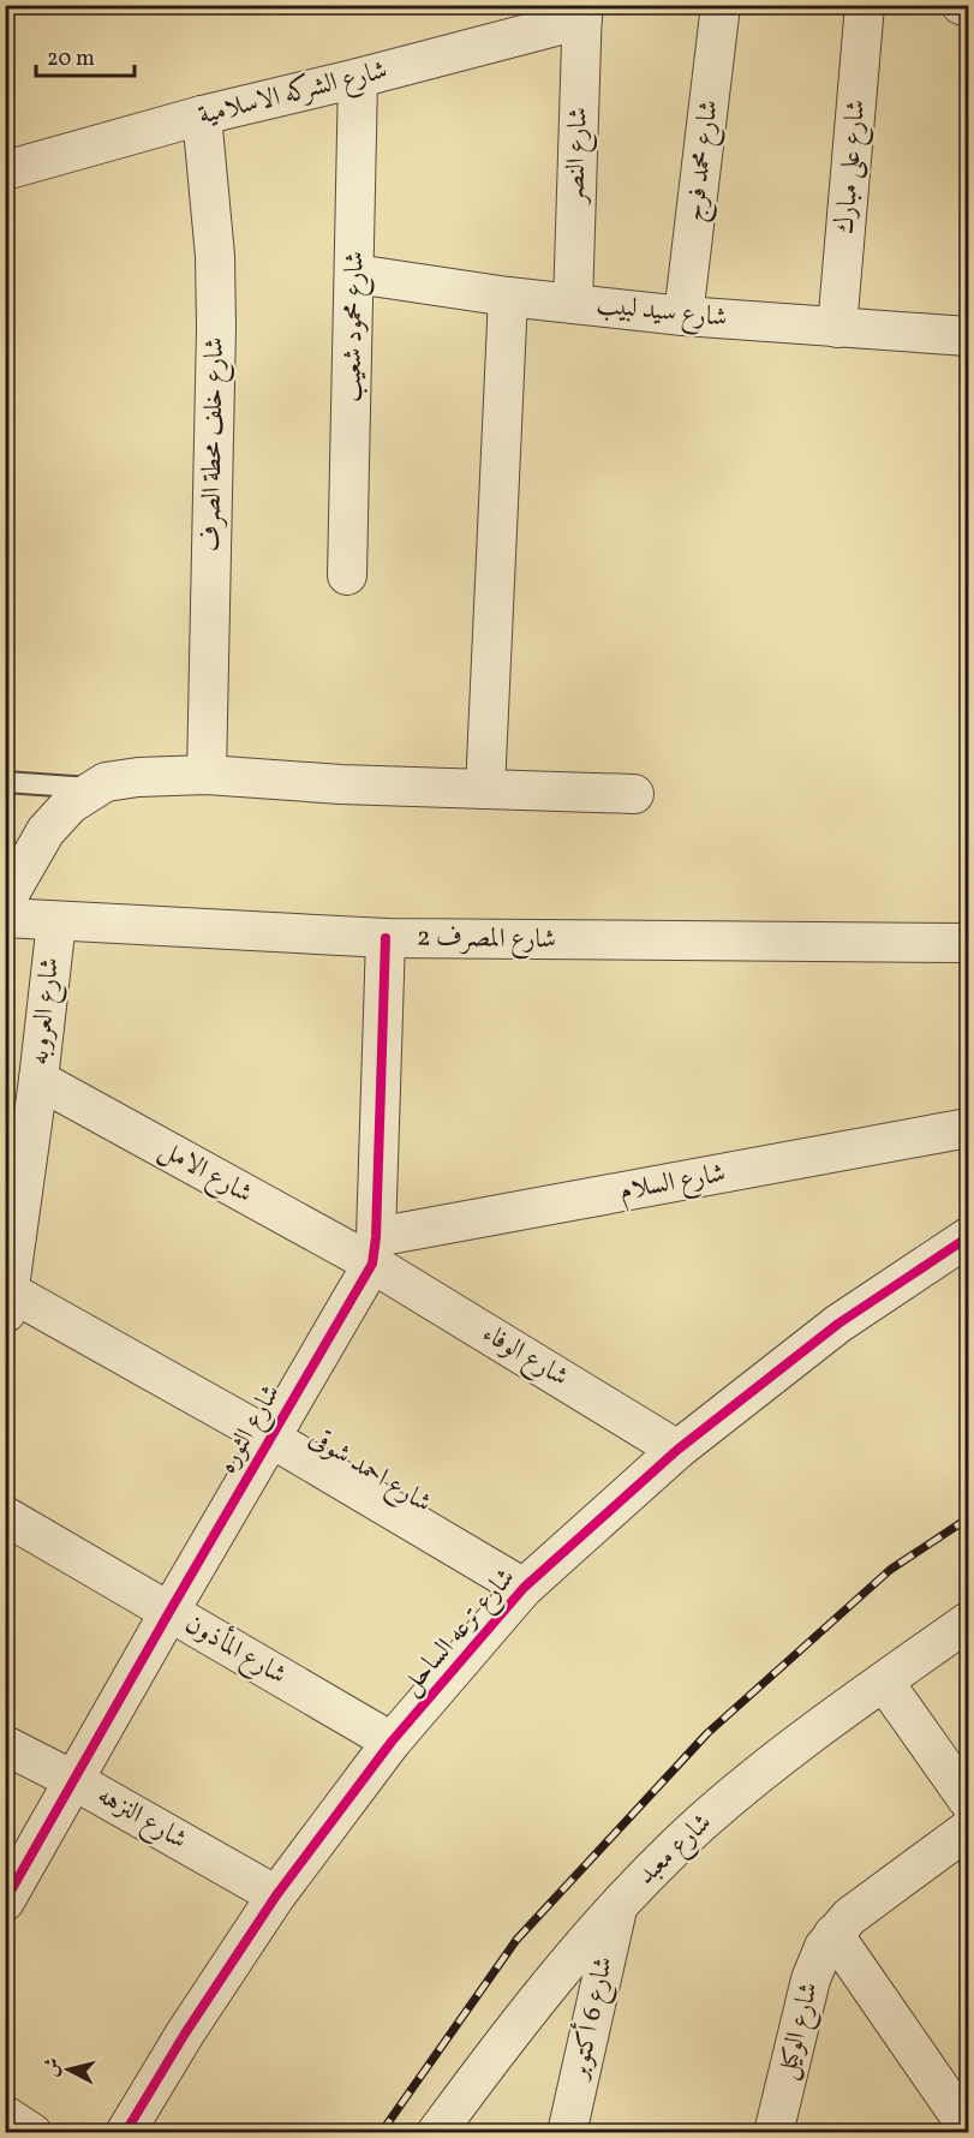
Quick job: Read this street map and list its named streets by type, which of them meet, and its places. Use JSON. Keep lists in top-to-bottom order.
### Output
{
  "streets": {
    "street": [
      "شارع الشركه الاسلامية",
      "شارع النصر",
      "شارع محمد فرج",
      "شارع على مبارك",
      "شارع سيد لبيب",
      "شارع محمود شعيب",
      "شارع خلف محطة الصرف",
      "شارع المصرف 2",
      "شارع العروبه",
      "شارع الامل",
      "شارع السلام",
      "شارع الوفاء",
      "شارع الثوره",
      "شارع احمد شوقى",
      "شارع ترعه الساحل",
      "شارع المأذون",
      "شارع النزهه",
      "شارع معبد",
      "شارع 6 أكتوبر",
      "شارع الوكيل"
    ]
  },
  "crossings": [
    ["شارع الشركه الاسلامية", "شارع النصر"],
    ["شارع الشركه الاسلامية", "شارع محمود شعيب"],
    ["شارع الشركه الاسلامية", "شارع خلف محطة الصرف"],
    ["شارع النصر", "شارع سيد لبيب"],
    ["شارع محمد فرج", "شارع سيد لبيب"],
    ["شارع على مبارك", "شارع سيد لبيب"],
    ["شارع سيد لبيب", "شارع محمود شعيب"],
    ["شارع المصرف 2", "شارع العروبه"],
    ["شارع المصرف 2", "شارع الثوره"],
    ["شارع العروبه", "شارع الامل"],
    ["شارع العروبه", "شارع احمد شوقى"],
    ["شارع الامل", "شارع السلام"],
    ["شارع الامل", "شارع الوفاء"],
    ["شارع الامل", "شارع الثوره"],
    ["شارع السلام", "شارع الوفاء"],
    ["شارع السلام", "شارع الثوره"],
    ["شارع الوفاء", "شارع الثوره"],
    ["شارع الوفاء", "شارع ترعه الساحل"],
    ["شارع الثوره", "شارع احمد شوقى"],
    ["شارع الثوره", "شارع المأذون"],
    ["شارع الثوره", "شارع النزهه"],
    ["شارع احمد شوقى", "شارع ترعه الساحل"],
    ["شارع ترعه الساحل", "شارع المأذون"],
    ["شارع ترعه الساحل", "شارع النزهه"],
    ["شارع معبد", "شارع 6 أكتوبر"]
  ],
  "scale_bar": "20 m",
  "north": "left"
}
